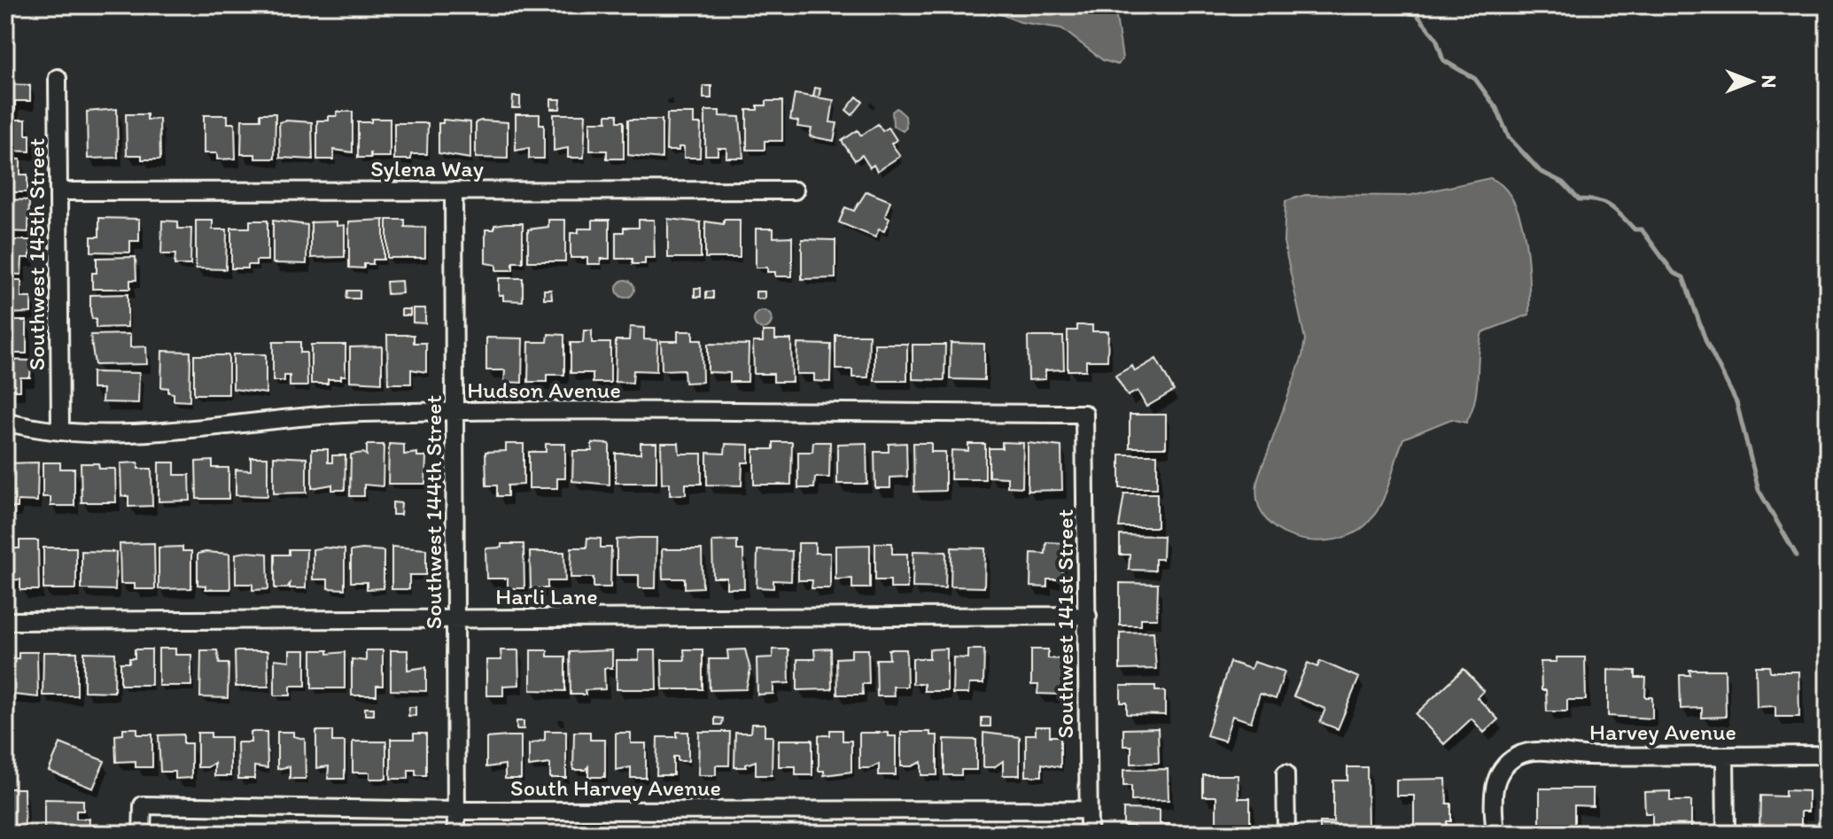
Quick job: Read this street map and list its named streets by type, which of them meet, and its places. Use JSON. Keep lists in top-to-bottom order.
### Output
{
  "streets": {
    "street": [
      "Sylena Way",
      "Southwest 145th Street",
      "Hudson Avenue",
      "Southwest 144th Street",
      "Harli Lane",
      "Southwest 141st Street",
      "Harvey Avenue",
      "South Harvey Avenue"
    ]
  },
  "crossings": [
    ["Sylena Way", "Southwest 145th Street"],
    ["Sylena Way", "Southwest 144th Street"],
    ["Southwest 145th Street", "Hudson Avenue"],
    ["Hudson Avenue", "Southwest 144th Street"],
    ["Hudson Avenue", "Southwest 141st Street"],
    ["Southwest 144th Street", "Harli Lane"],
    ["Southwest 144th Street", "South Harvey Avenue"],
    ["Harli Lane", "Southwest 141st Street"],
    ["Southwest 141st Street", "South Harvey Avenue"]
  ],
  "north": "right"
}
